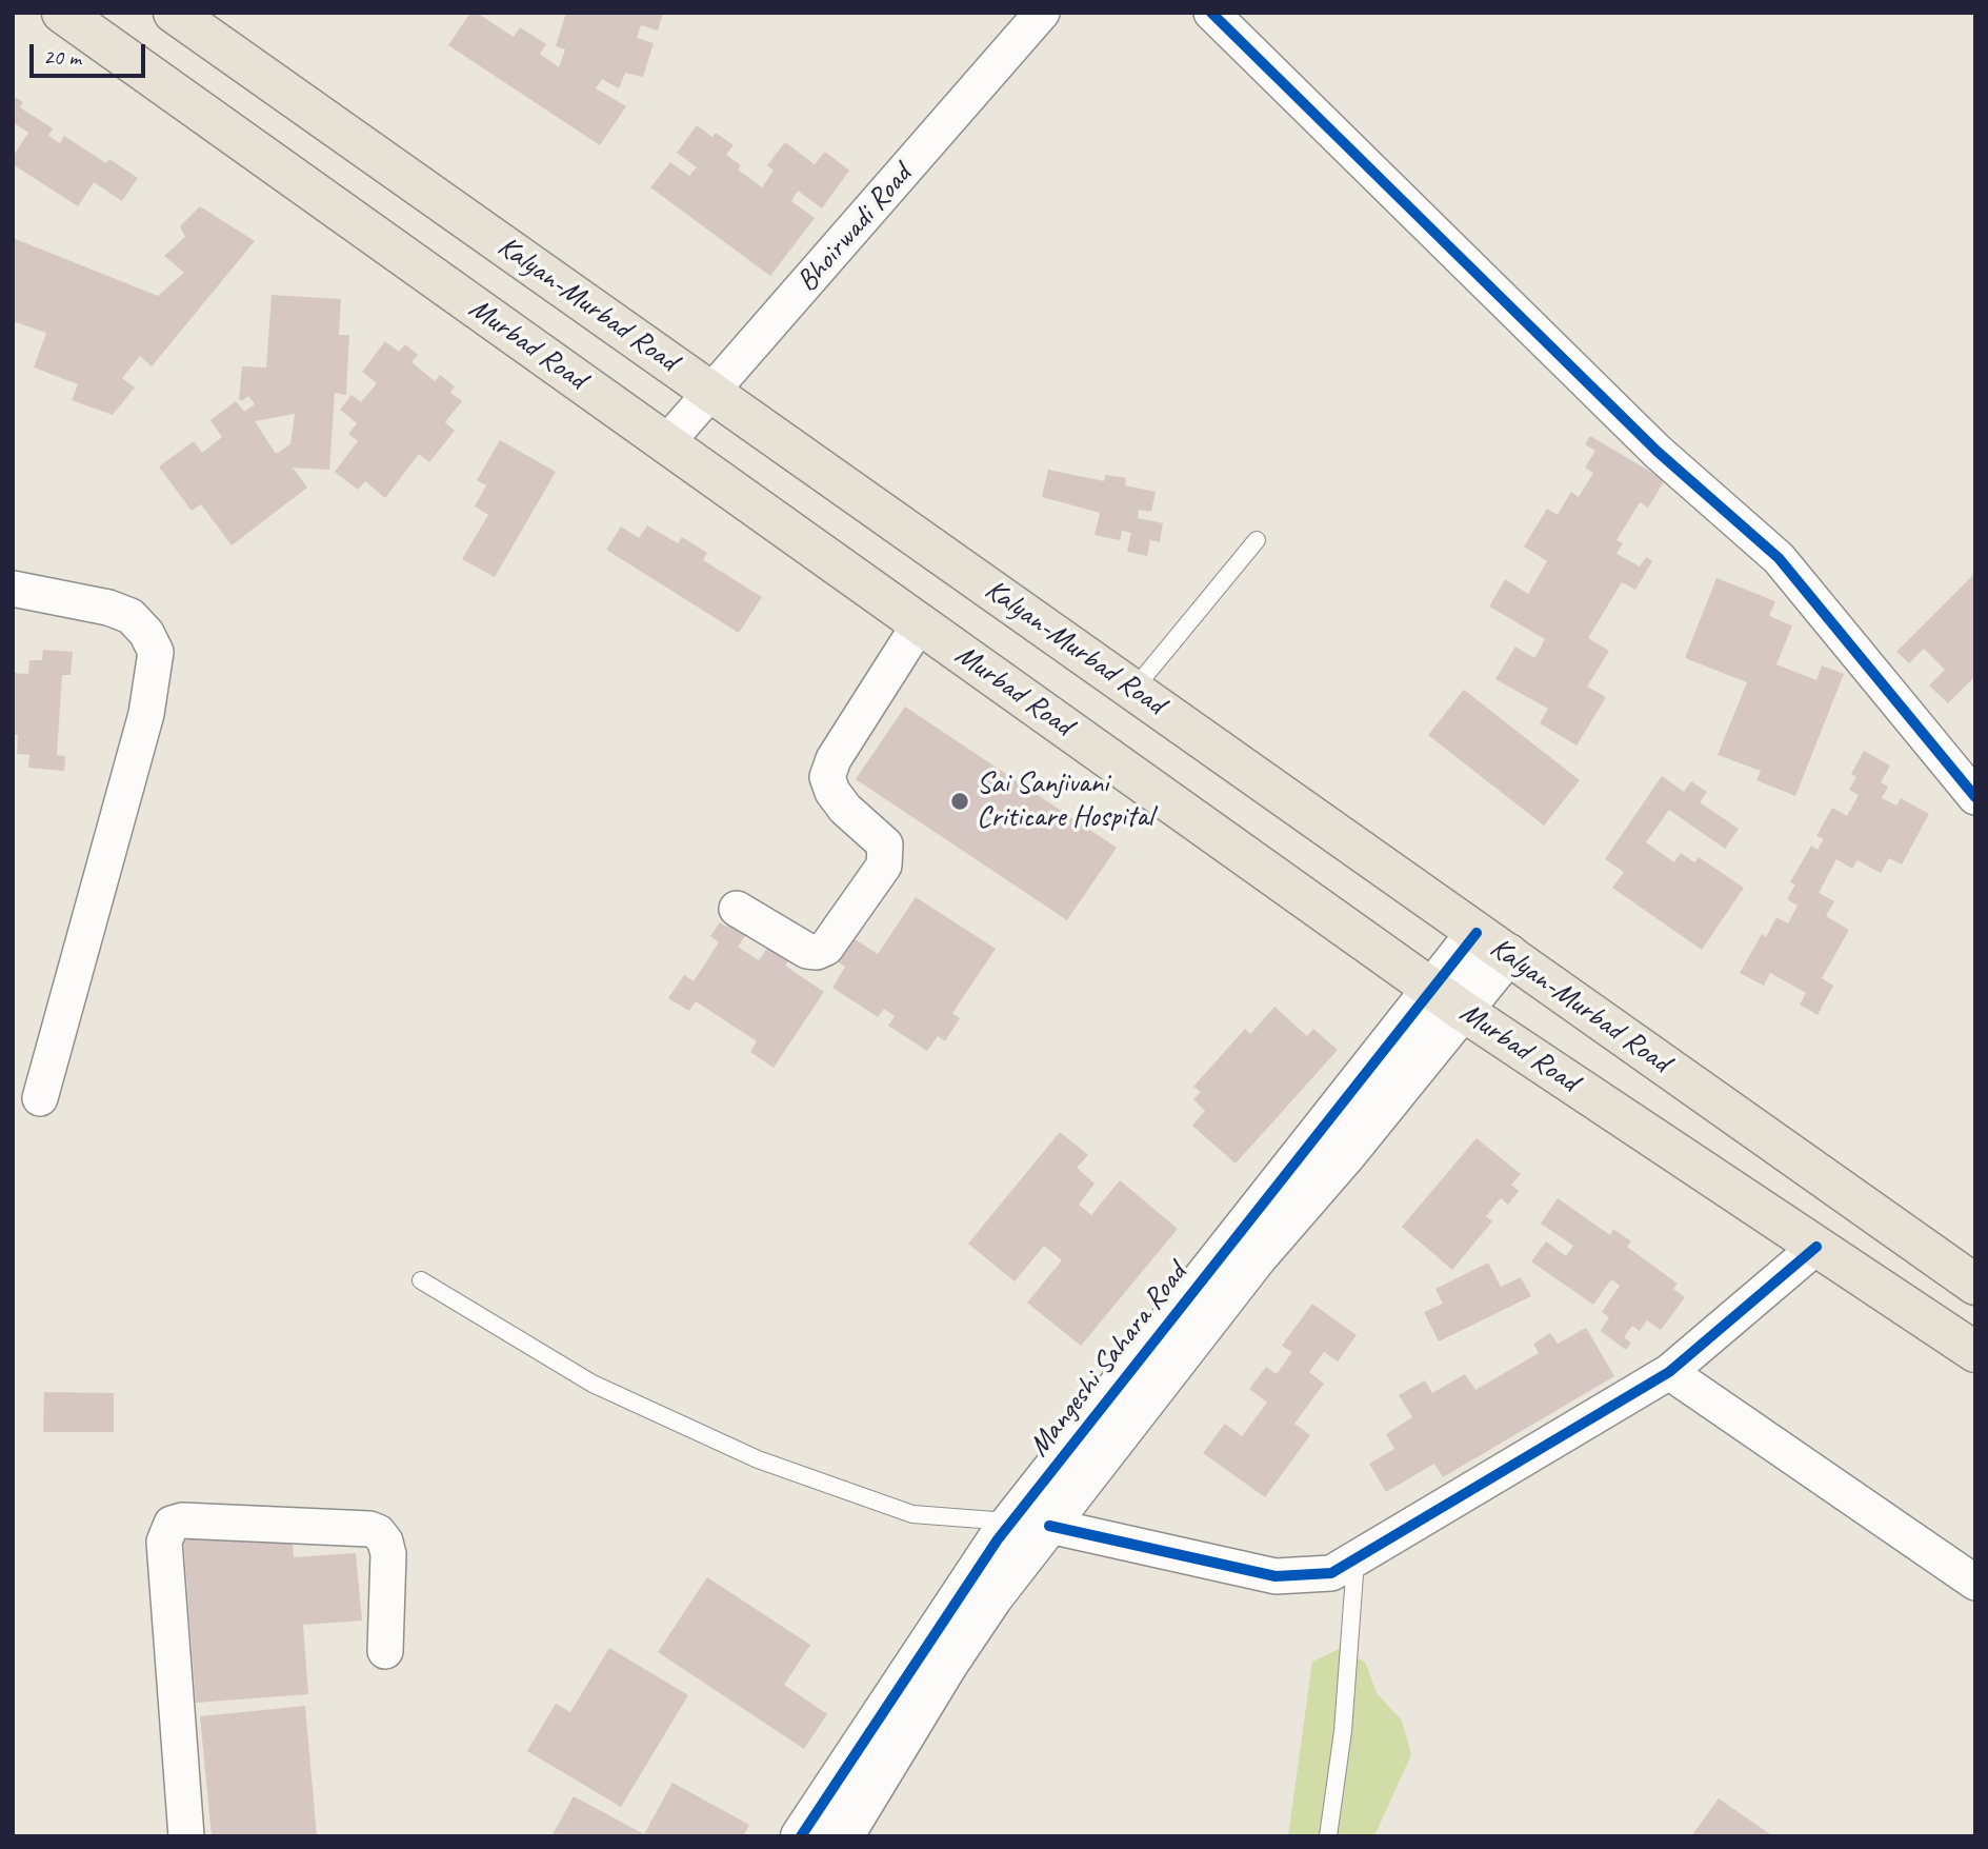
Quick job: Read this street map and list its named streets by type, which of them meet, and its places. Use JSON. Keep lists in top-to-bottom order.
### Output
{
  "streets": {
    "highway": ["Kalyan-Murbad Road", "Murbad Road"],
    "street": ["Bhoirwadi Road", "Mangeshi Sahara Road"]
  },
  "crossings": [
    ["Bhoirwadi Road", "Kalyan-Murbad Road"],
    ["Bhoirwadi Road", "Murbad Road"],
    ["Kalyan-Murbad Road", "Mangeshi Sahara Road"],
    ["Murbad Road", "Mangeshi Sahara Road"]
  ],
  "places": ["Sai Sanjivani Criticare Hospital"],
  "scale_bar": "20 m"
}
